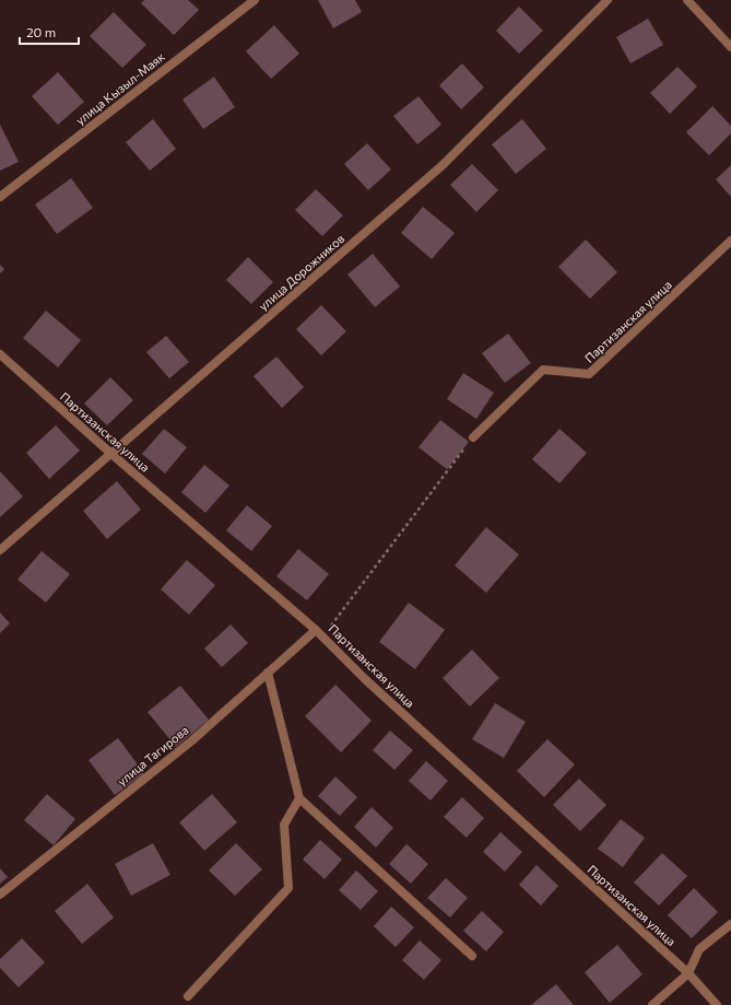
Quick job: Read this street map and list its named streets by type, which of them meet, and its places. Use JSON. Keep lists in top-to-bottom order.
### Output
{
  "streets": {
    "street": [
      "улица Кызыл-Маяк",
      "улица Дорожников",
      "Партизанская улица",
      "улица Тагирова"
    ]
  },
  "crossings": [
    ["улица Дорожников", "Партизанская улица"],
    ["Партизанская улица", "улица Тагирова"]
  ],
  "scale_bar": "20 m"
}
